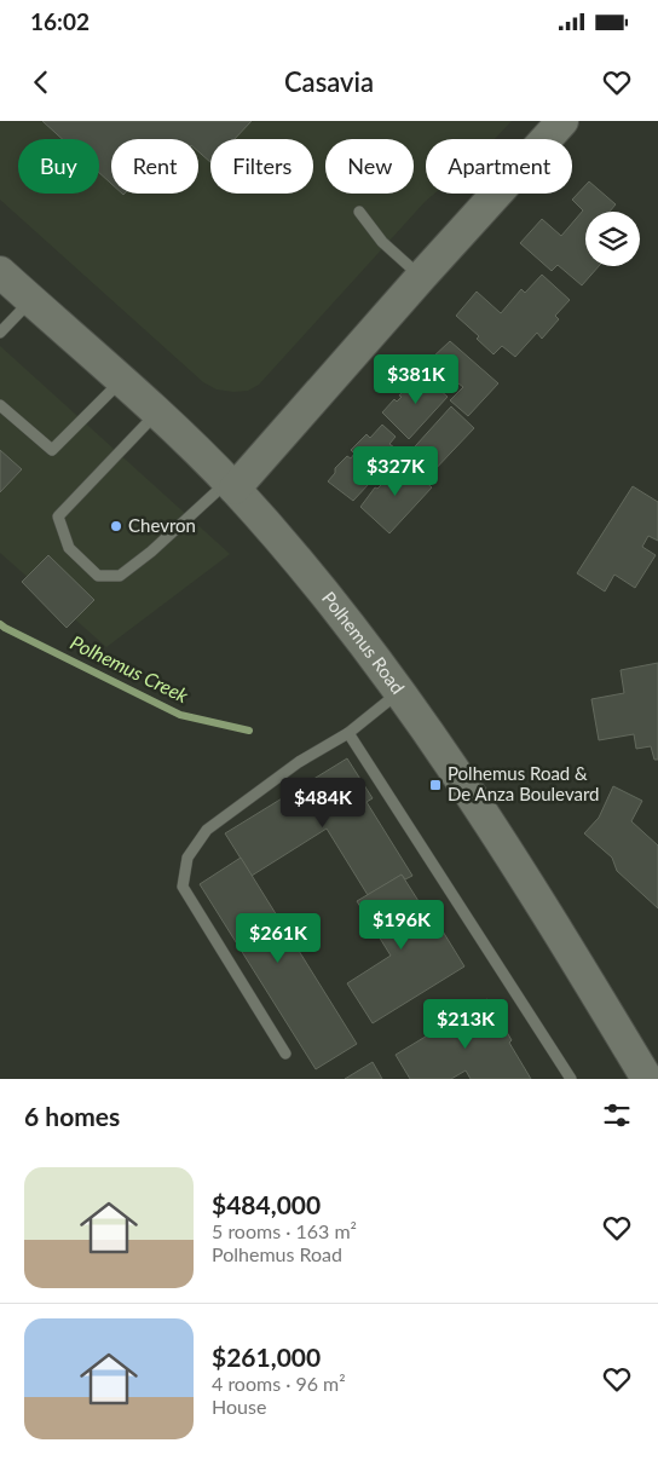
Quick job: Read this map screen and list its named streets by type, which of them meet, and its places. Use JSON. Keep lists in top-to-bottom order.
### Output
{
  "streets": {
    "main road": ["Polhemus Road"]
  },
  "water": ["Polhemus Creek"],
  "places": {
    "other": ["Chevron"],
    "transit": ["Polhemus Road & De Anza Boulevard"]
  },
  "page": {
    "status": "16:02",
    "header": "Casavia",
    "chip": [
      "Buy",
      "Rent",
      "Filters",
      "New",
      "Apartment"
    ],
    "price": [
      "$381K",
      "$327K",
      "$484K",
      "$196K",
      "$261K",
      "$213K"
    ],
    "heading": "6 homes",
    "list": [
      {
        "name": "$484,000",
        "note": "5 rooms · 163 m² · Polhemus Road"
      },
      {
        "name": "$261,000",
        "note": "4 rooms · 96 m² · House"
      }
    ]
  }
}
